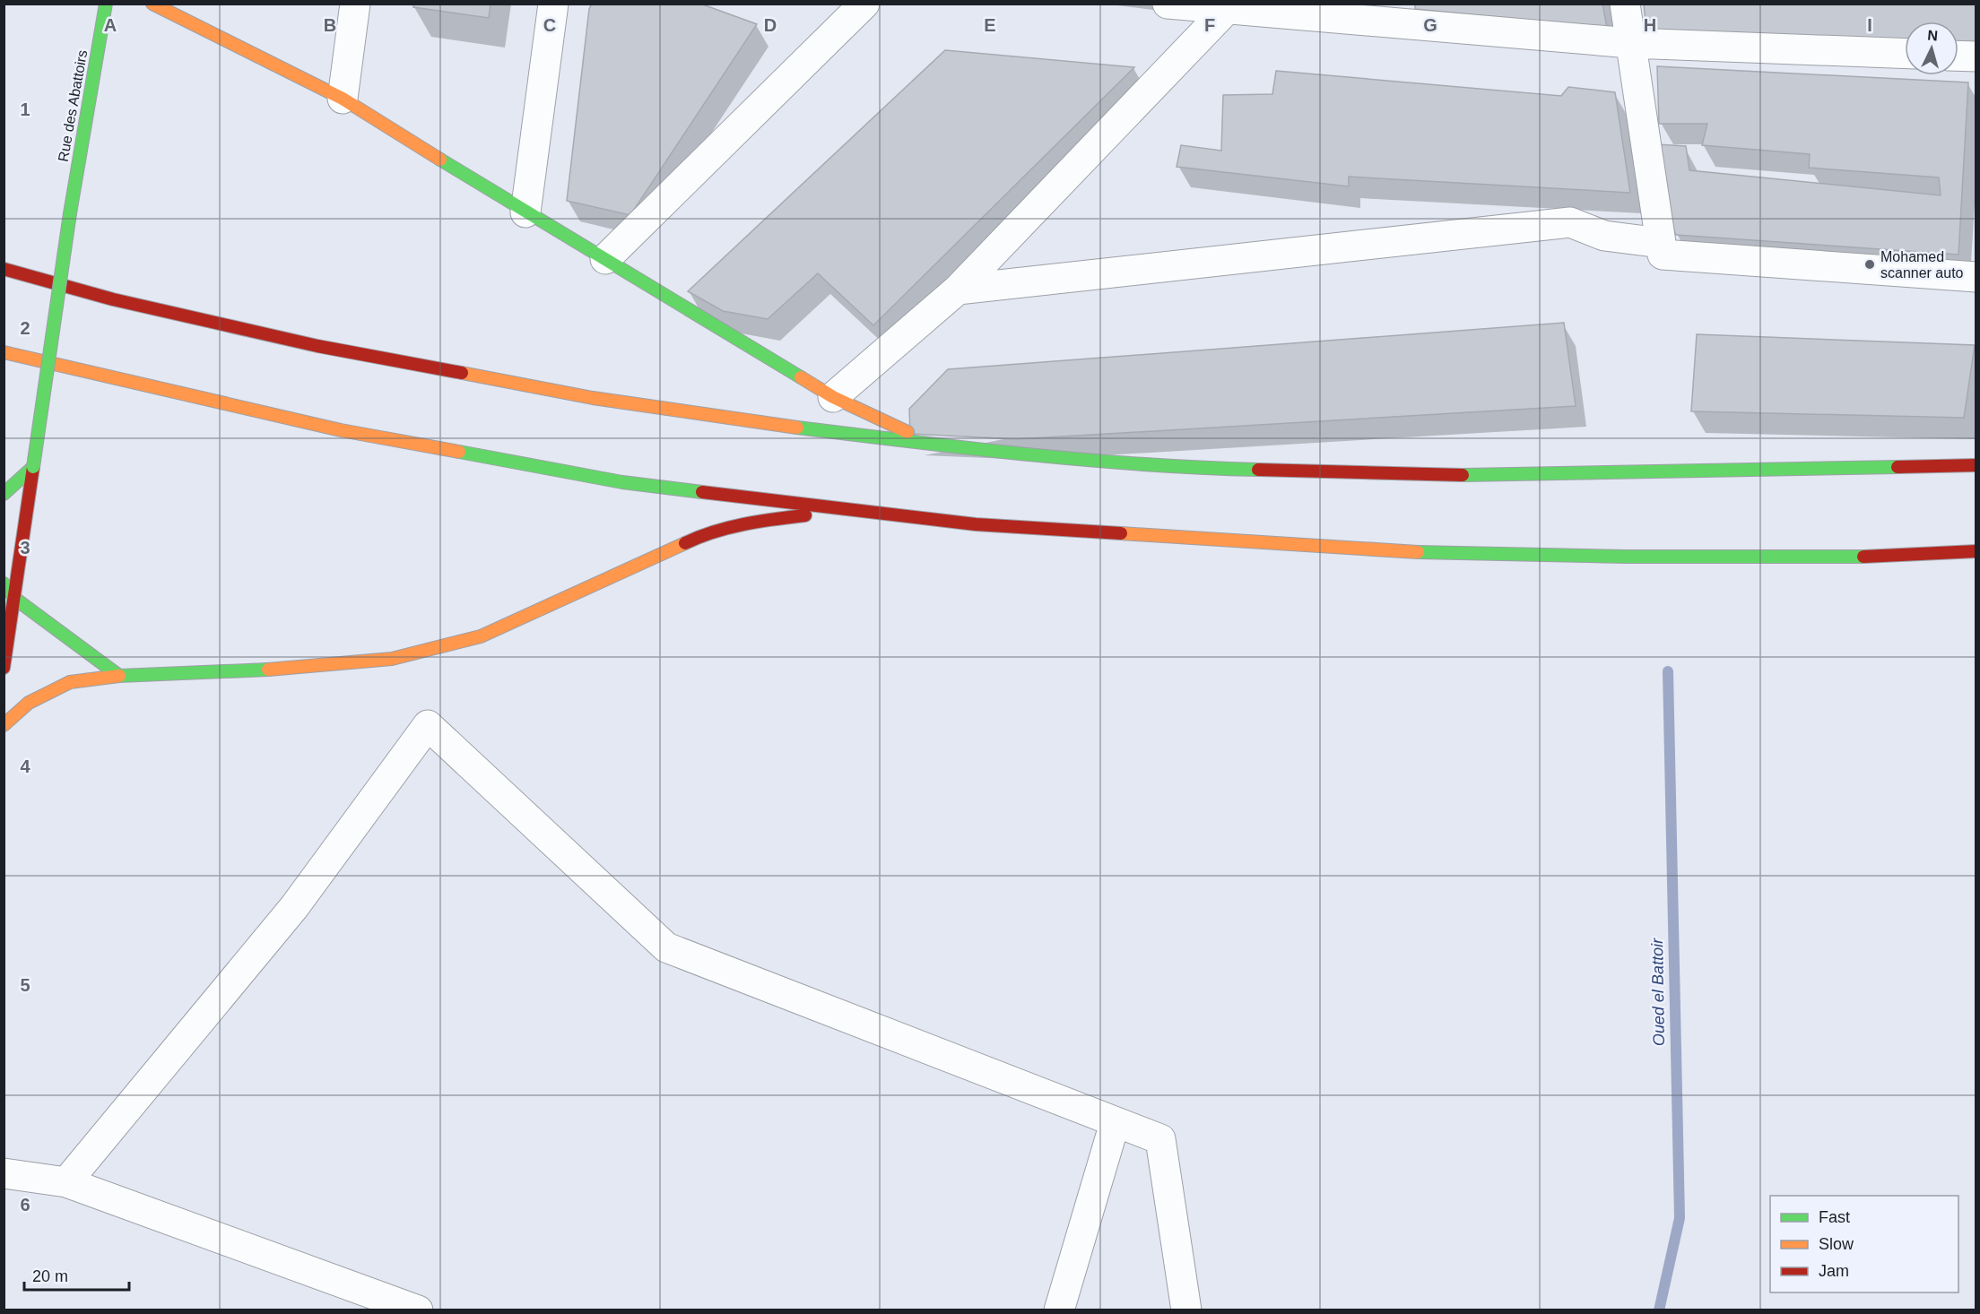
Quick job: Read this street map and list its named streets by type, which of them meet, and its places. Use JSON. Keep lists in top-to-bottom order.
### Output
{
  "streets": {
    "main road": ["Rue des Abattoirs"]
  },
  "water": ["Oued el Battoir"],
  "places": ["Mohamed scanner auto"],
  "legend": ["Fast", "Slow", "Jam"],
  "scale_bar": "20 m",
  "north": "top",
  "grid": {
    "columns": [
      "A",
      "B",
      "C",
      "D",
      "E",
      "F",
      "G",
      "H",
      "I"
    ],
    "rows": [
      "1",
      "2",
      "3",
      "4",
      "5",
      "6"
    ]
  }
}
